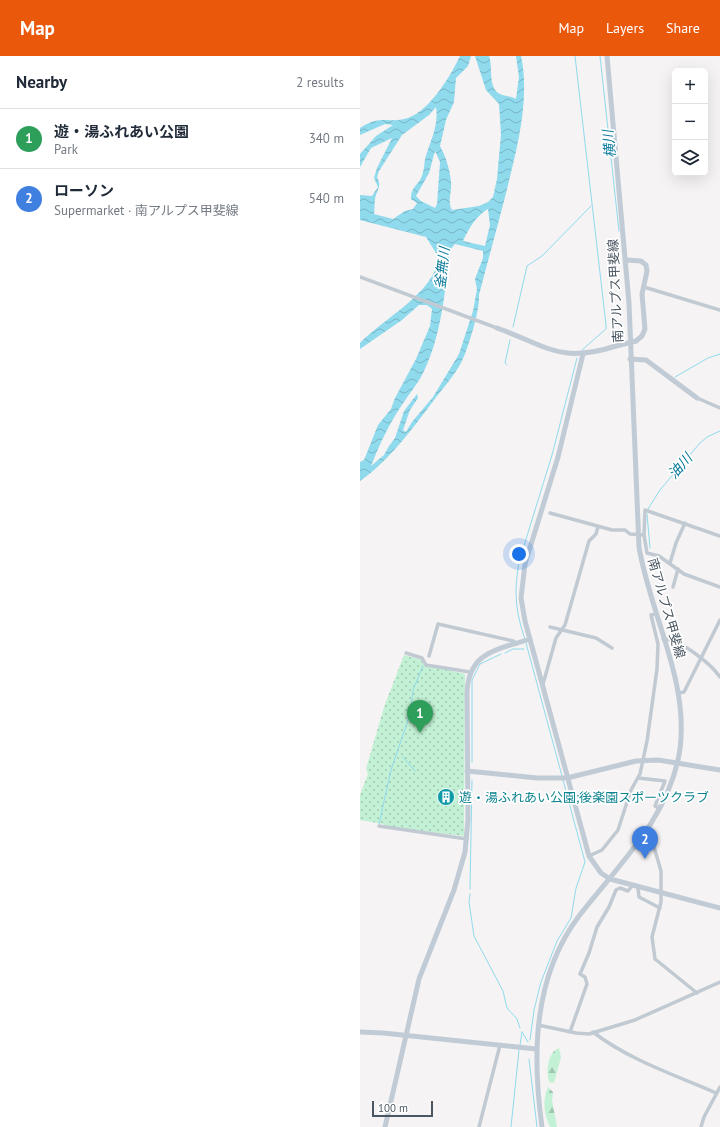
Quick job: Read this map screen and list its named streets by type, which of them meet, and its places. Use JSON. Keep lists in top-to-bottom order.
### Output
{
  "streets": {
    "street": ["南アルプス甲斐線"]
  },
  "water": ["横川", "釜無川", "油川"],
  "places": {
    "building": ["遊・湯ふれあい公園;後楽園スポーツクラブ"]
  },
  "scale_bar": "100 m",
  "page": {
    "header": "Map",
    "nav": ["Map", "Layers", "Share"],
    "heading": ["Nearby", "2 results"],
    "map_buttons": ["+", "−"],
    "list": [
      {
        "mark": "1",
        "name": "遊・湯ふれあい公園",
        "note": "Park",
        "value": "340 m"
      },
      {
        "mark": "2",
        "name": "ローソン",
        "note": "Supermarket · 南アルプス甲斐線",
        "value": "540 m"
      }
    ],
    "pins": ["1", "2"],
    "scale": "100 m"
  }
}
